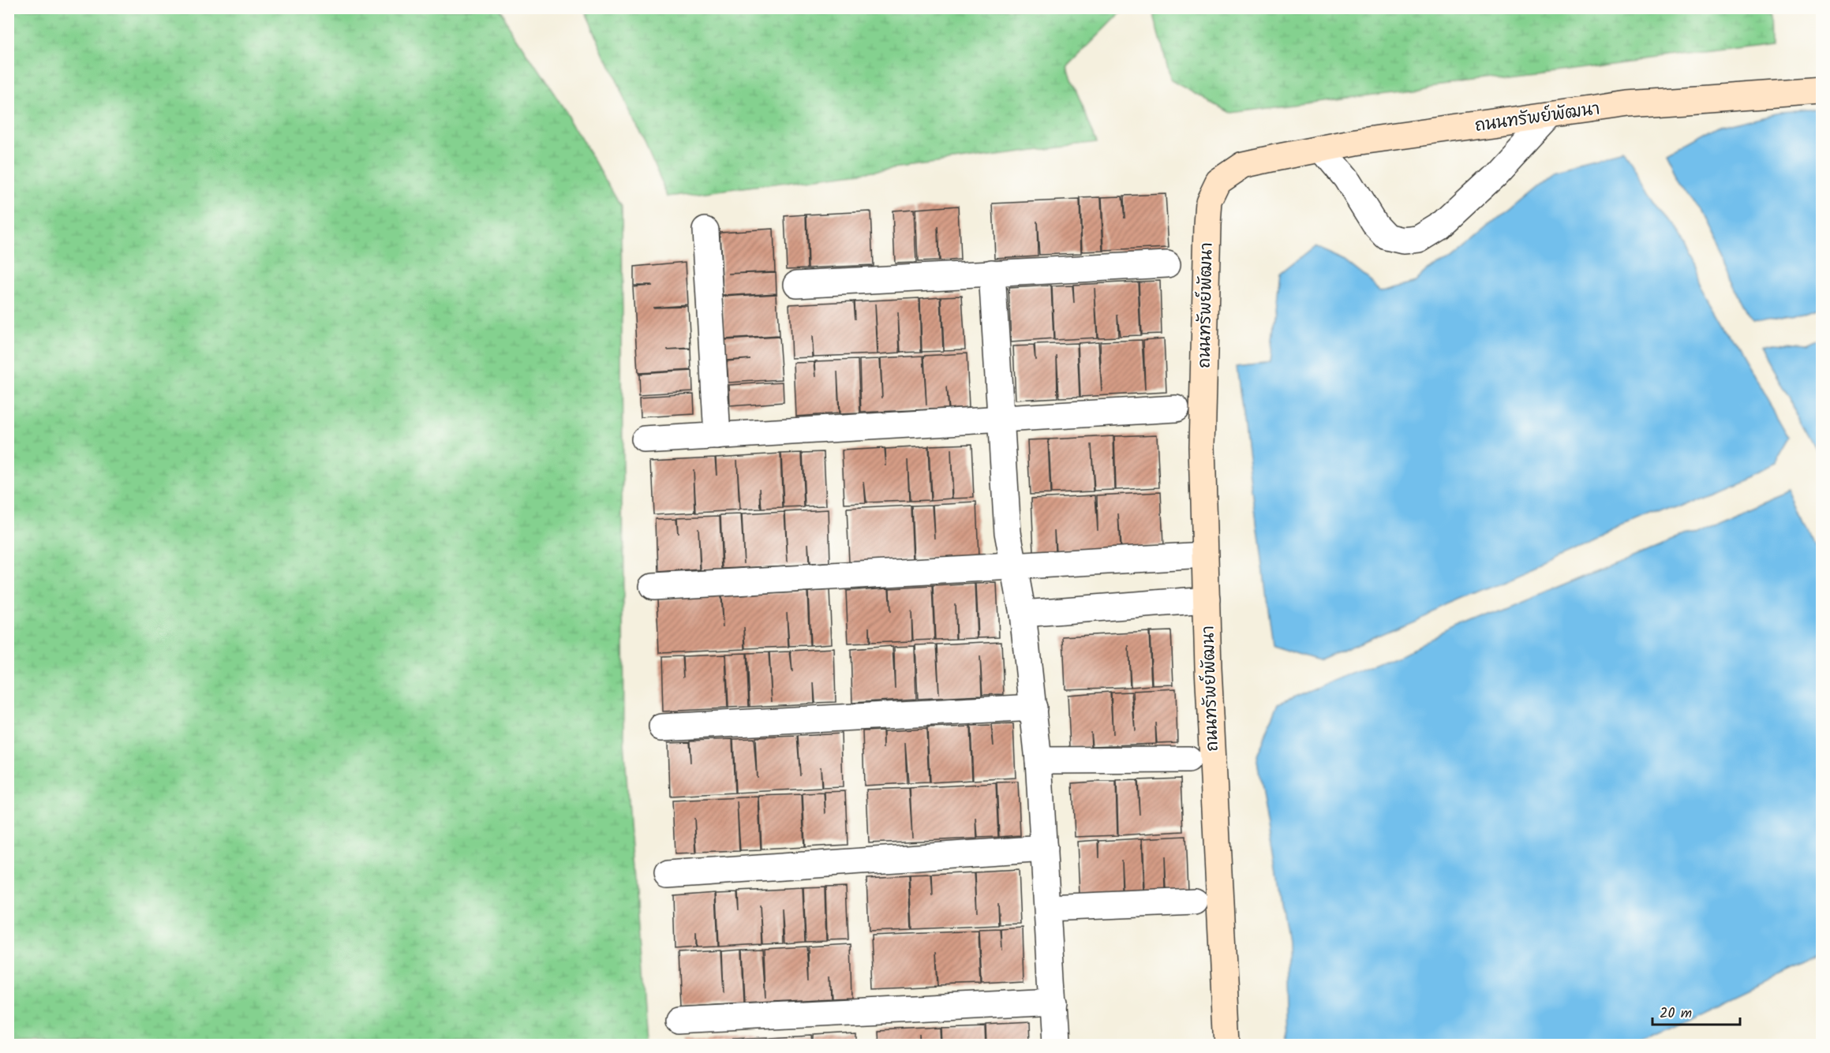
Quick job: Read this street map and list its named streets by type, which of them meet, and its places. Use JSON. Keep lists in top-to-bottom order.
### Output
{
  "streets": {
    "street": ["ถนนทรัพย์พัฒนา"]
  },
  "scale_bar": "20 m"
}
